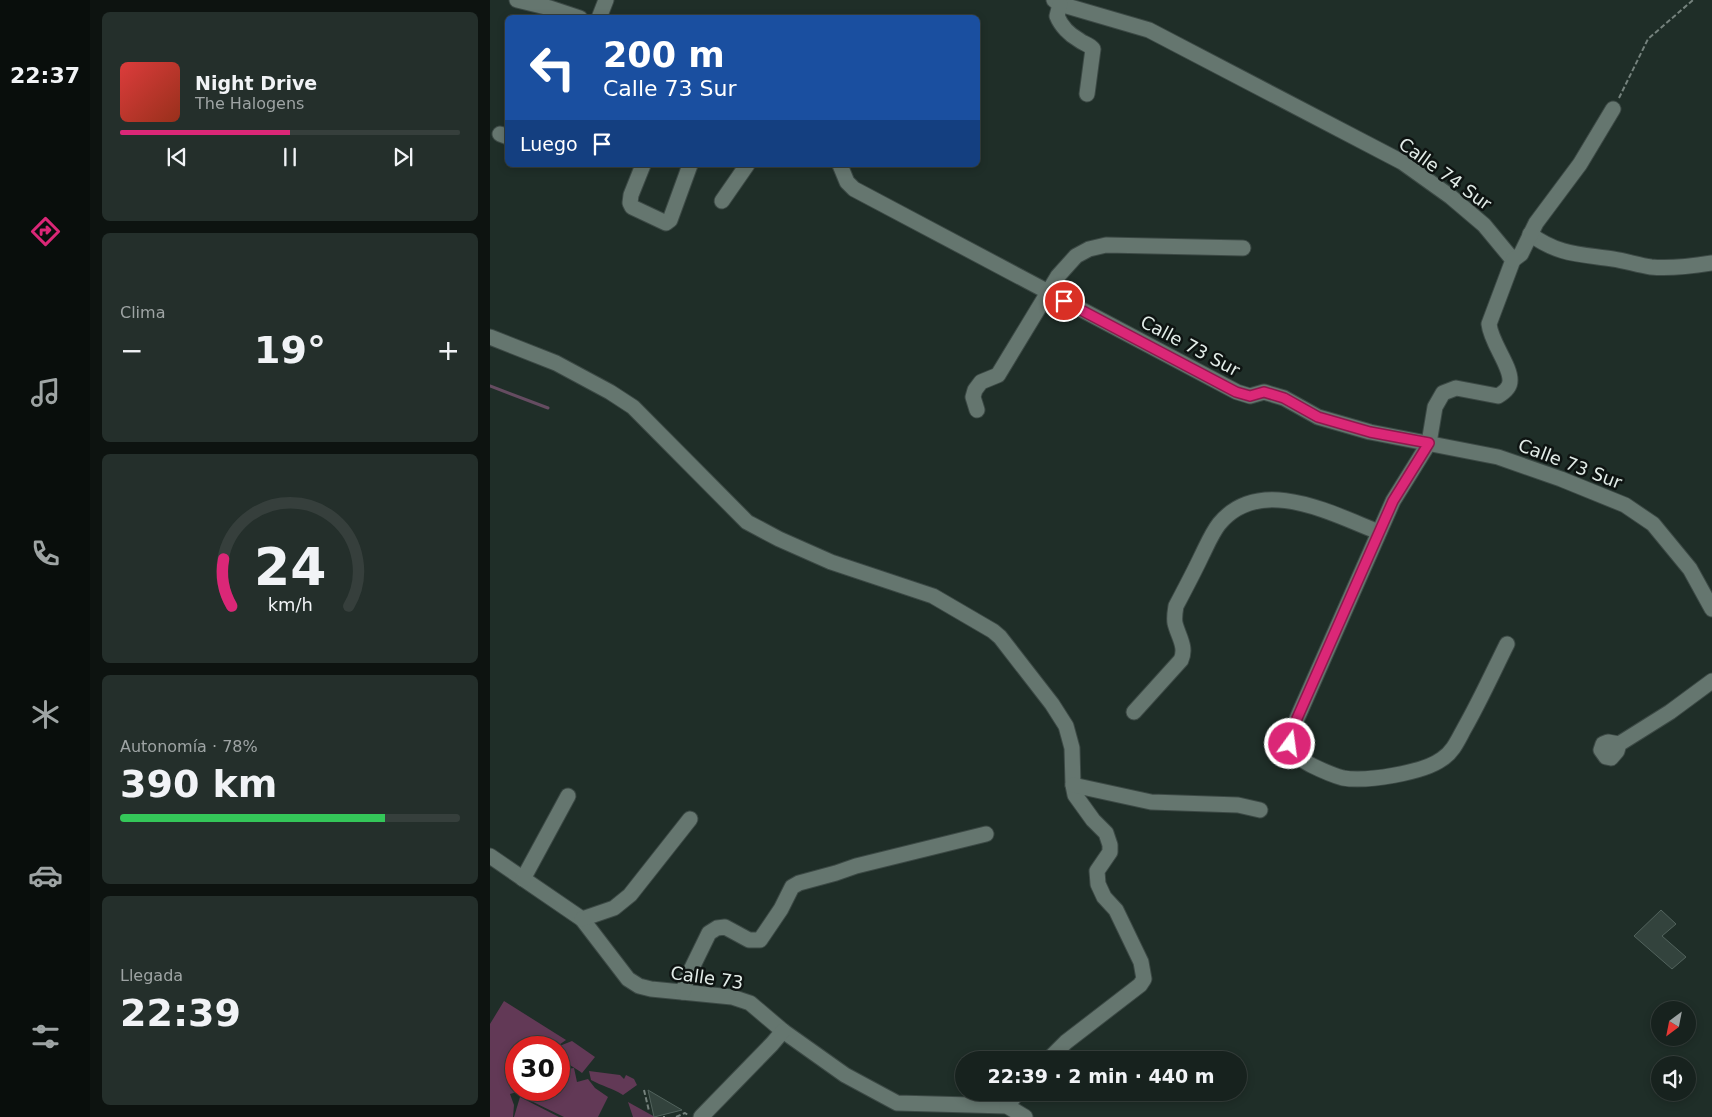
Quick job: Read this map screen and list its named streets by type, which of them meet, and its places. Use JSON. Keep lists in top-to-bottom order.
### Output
{
  "streets": {
    "street": ["Calle 74 Sur", "Calle 73 Sur", "Calle 73"]
  },
  "north": "bottom left",
  "page": {
    "tabs": "22:37",
    "turn": ["200 m", "Calle 73 Sur"],
    "song": ["Night Drive", "The Halogens"],
    "then": "Luego",
    "tile": [
      "Clima",
      ["Autonomía · 78%", "390 km"],
      ["Llegada", "22:39"]
    ],
    "heat": ["−", "19°", "+"],
    "limit": "30",
    "trip": "22:39 · 2 min · 440 m",
    "gauge": ["24", "km/h"]
  }
}
